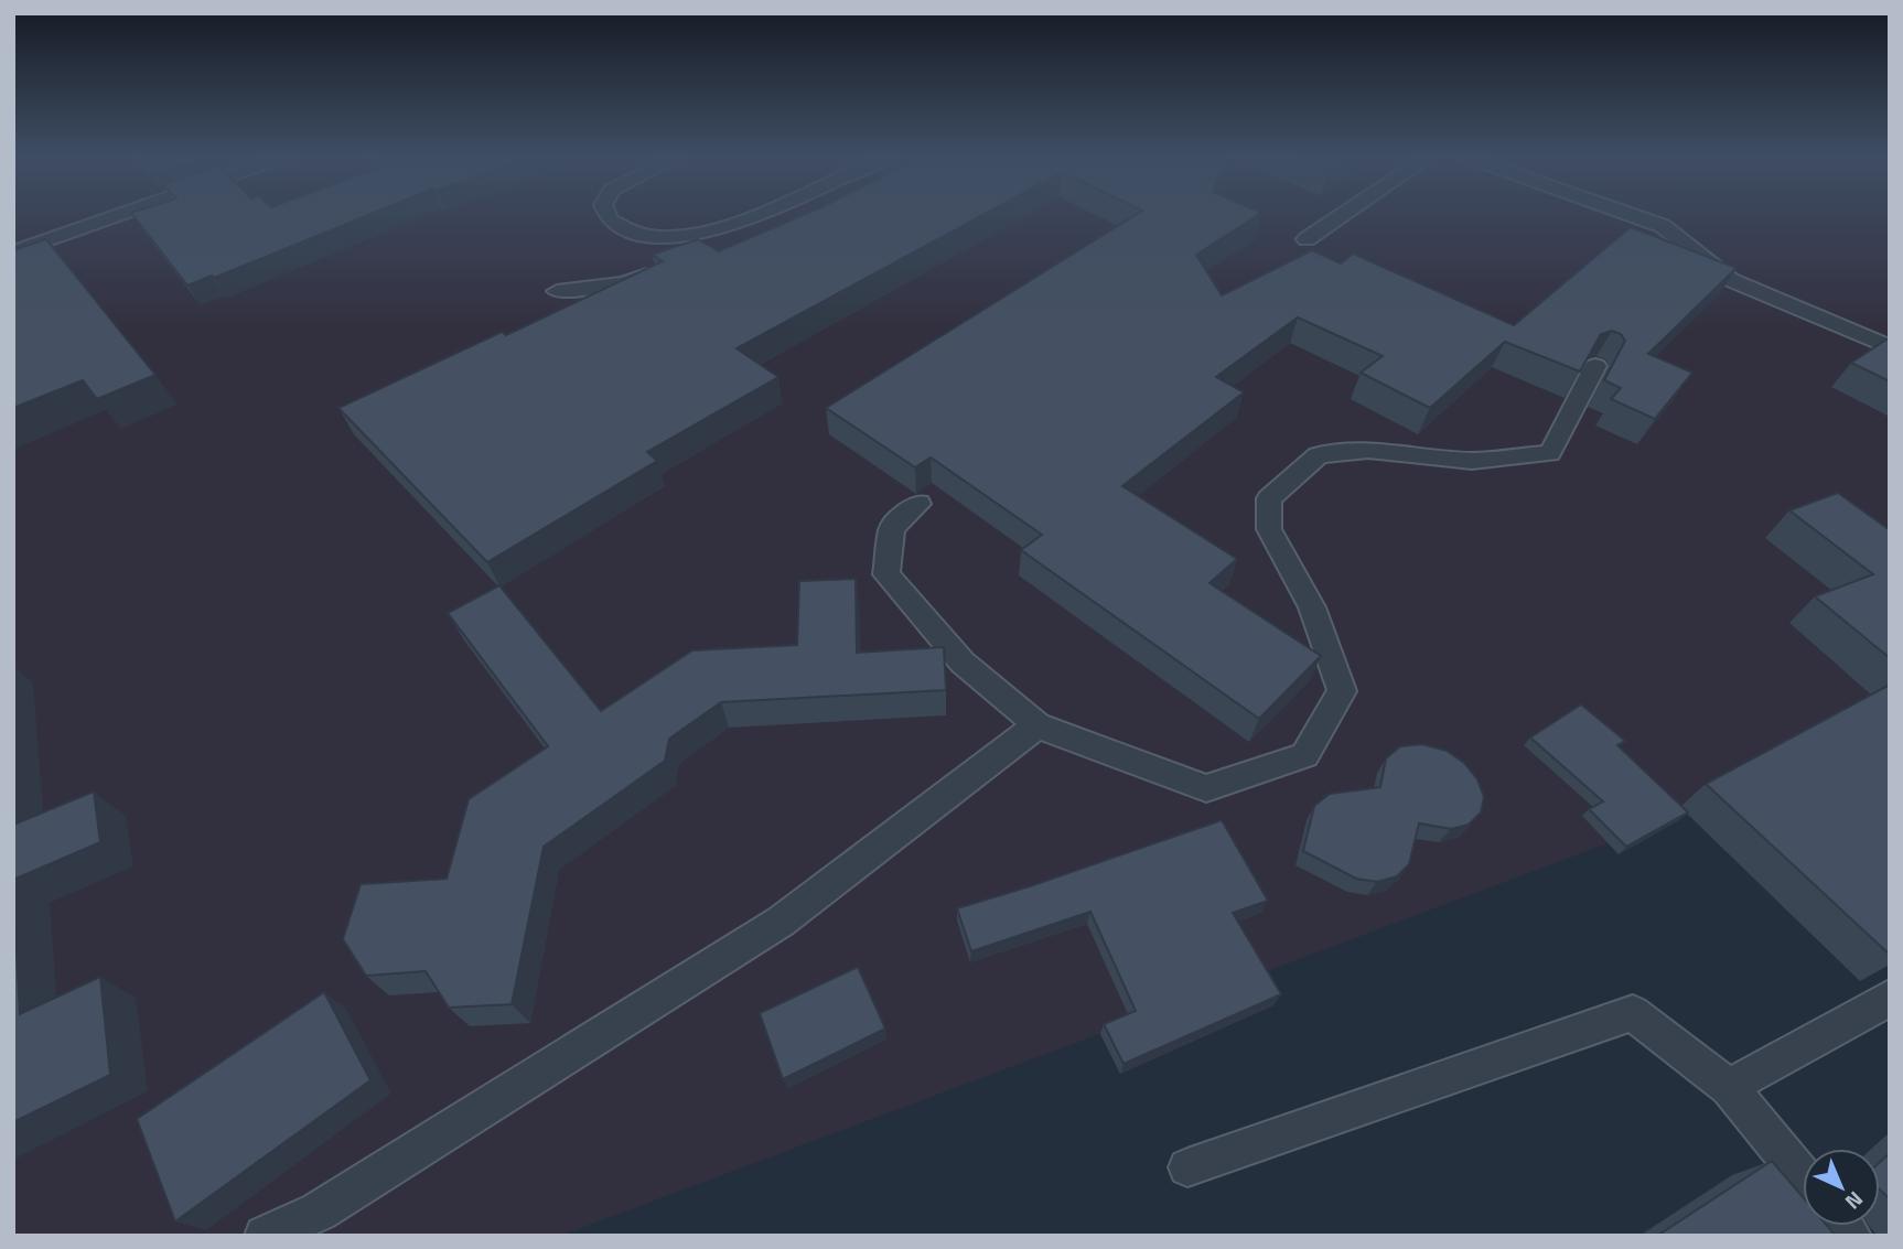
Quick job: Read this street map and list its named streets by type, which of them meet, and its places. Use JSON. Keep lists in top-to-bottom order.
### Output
{
  "north": "bottom right"
}
